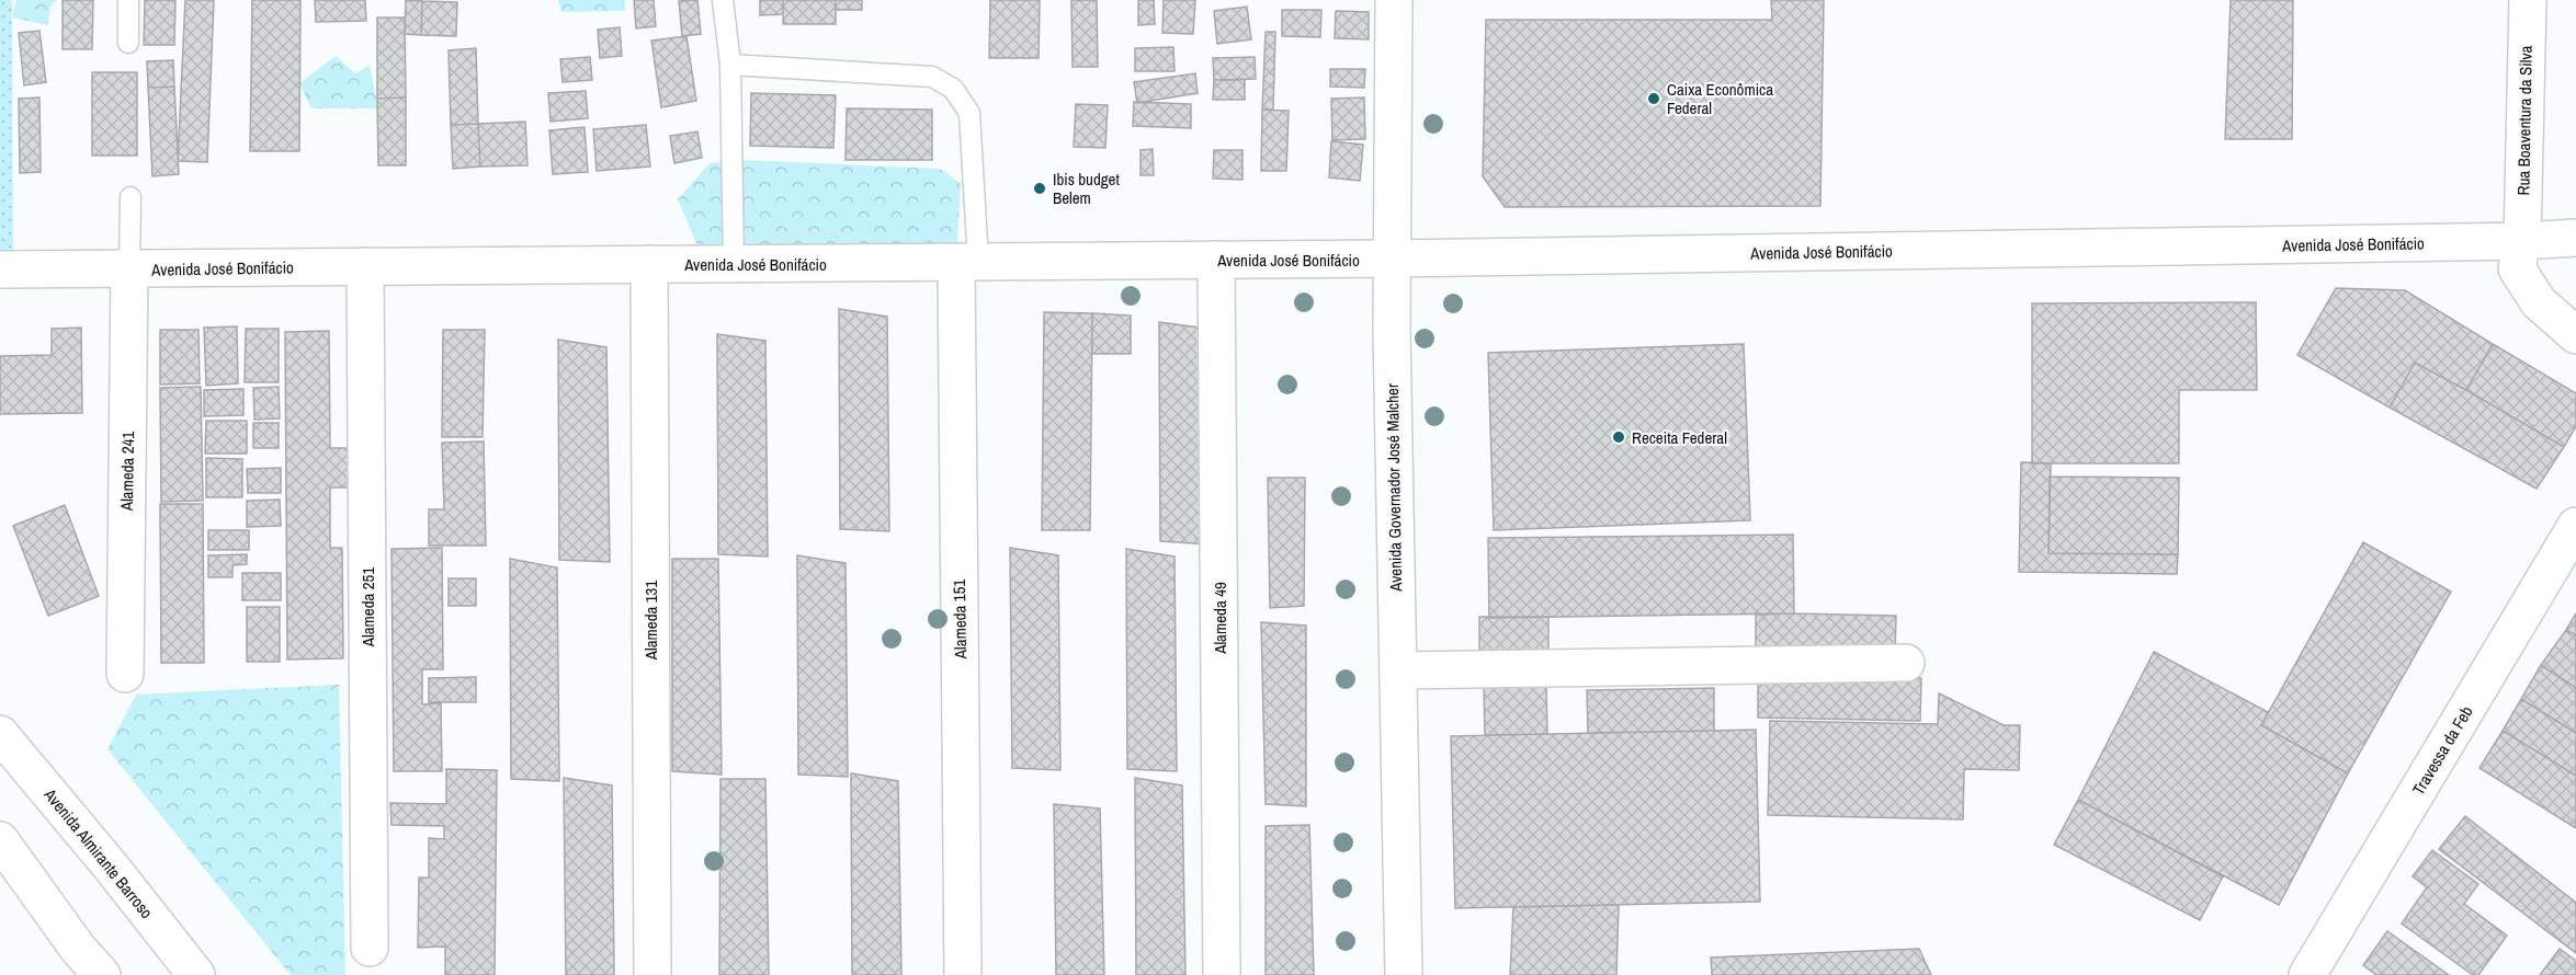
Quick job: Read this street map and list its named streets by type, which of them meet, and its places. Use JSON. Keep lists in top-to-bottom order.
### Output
{
  "streets": {
    "street": [
      "Rua Boaventura da Silva",
      "Avenida José Bonifácio",
      "Alameda 241",
      "Avenida Governador José Malcher",
      "Alameda 251",
      "Alameda 49",
      "Alameda 151",
      "Alameda 131",
      "Travessa da Feb",
      "Avenida Almirante Barroso"
    ]
  },
  "crossings": [
    ["Rua Boaventura da Silva", "Avenida José Bonifácio"],
    ["Avenida José Bonifácio", "Alameda 241"],
    ["Avenida José Bonifácio", "Avenida Governador José Malcher"],
    ["Avenida José Bonifácio", "Alameda 251"],
    ["Avenida José Bonifácio", "Alameda 49"],
    ["Avenida José Bonifácio", "Alameda 151"],
    ["Avenida José Bonifácio", "Alameda 131"]
  ],
  "places": ["Caixa Econômica Federal", "Ibis budget Belem", "Receita Federal"]
}
